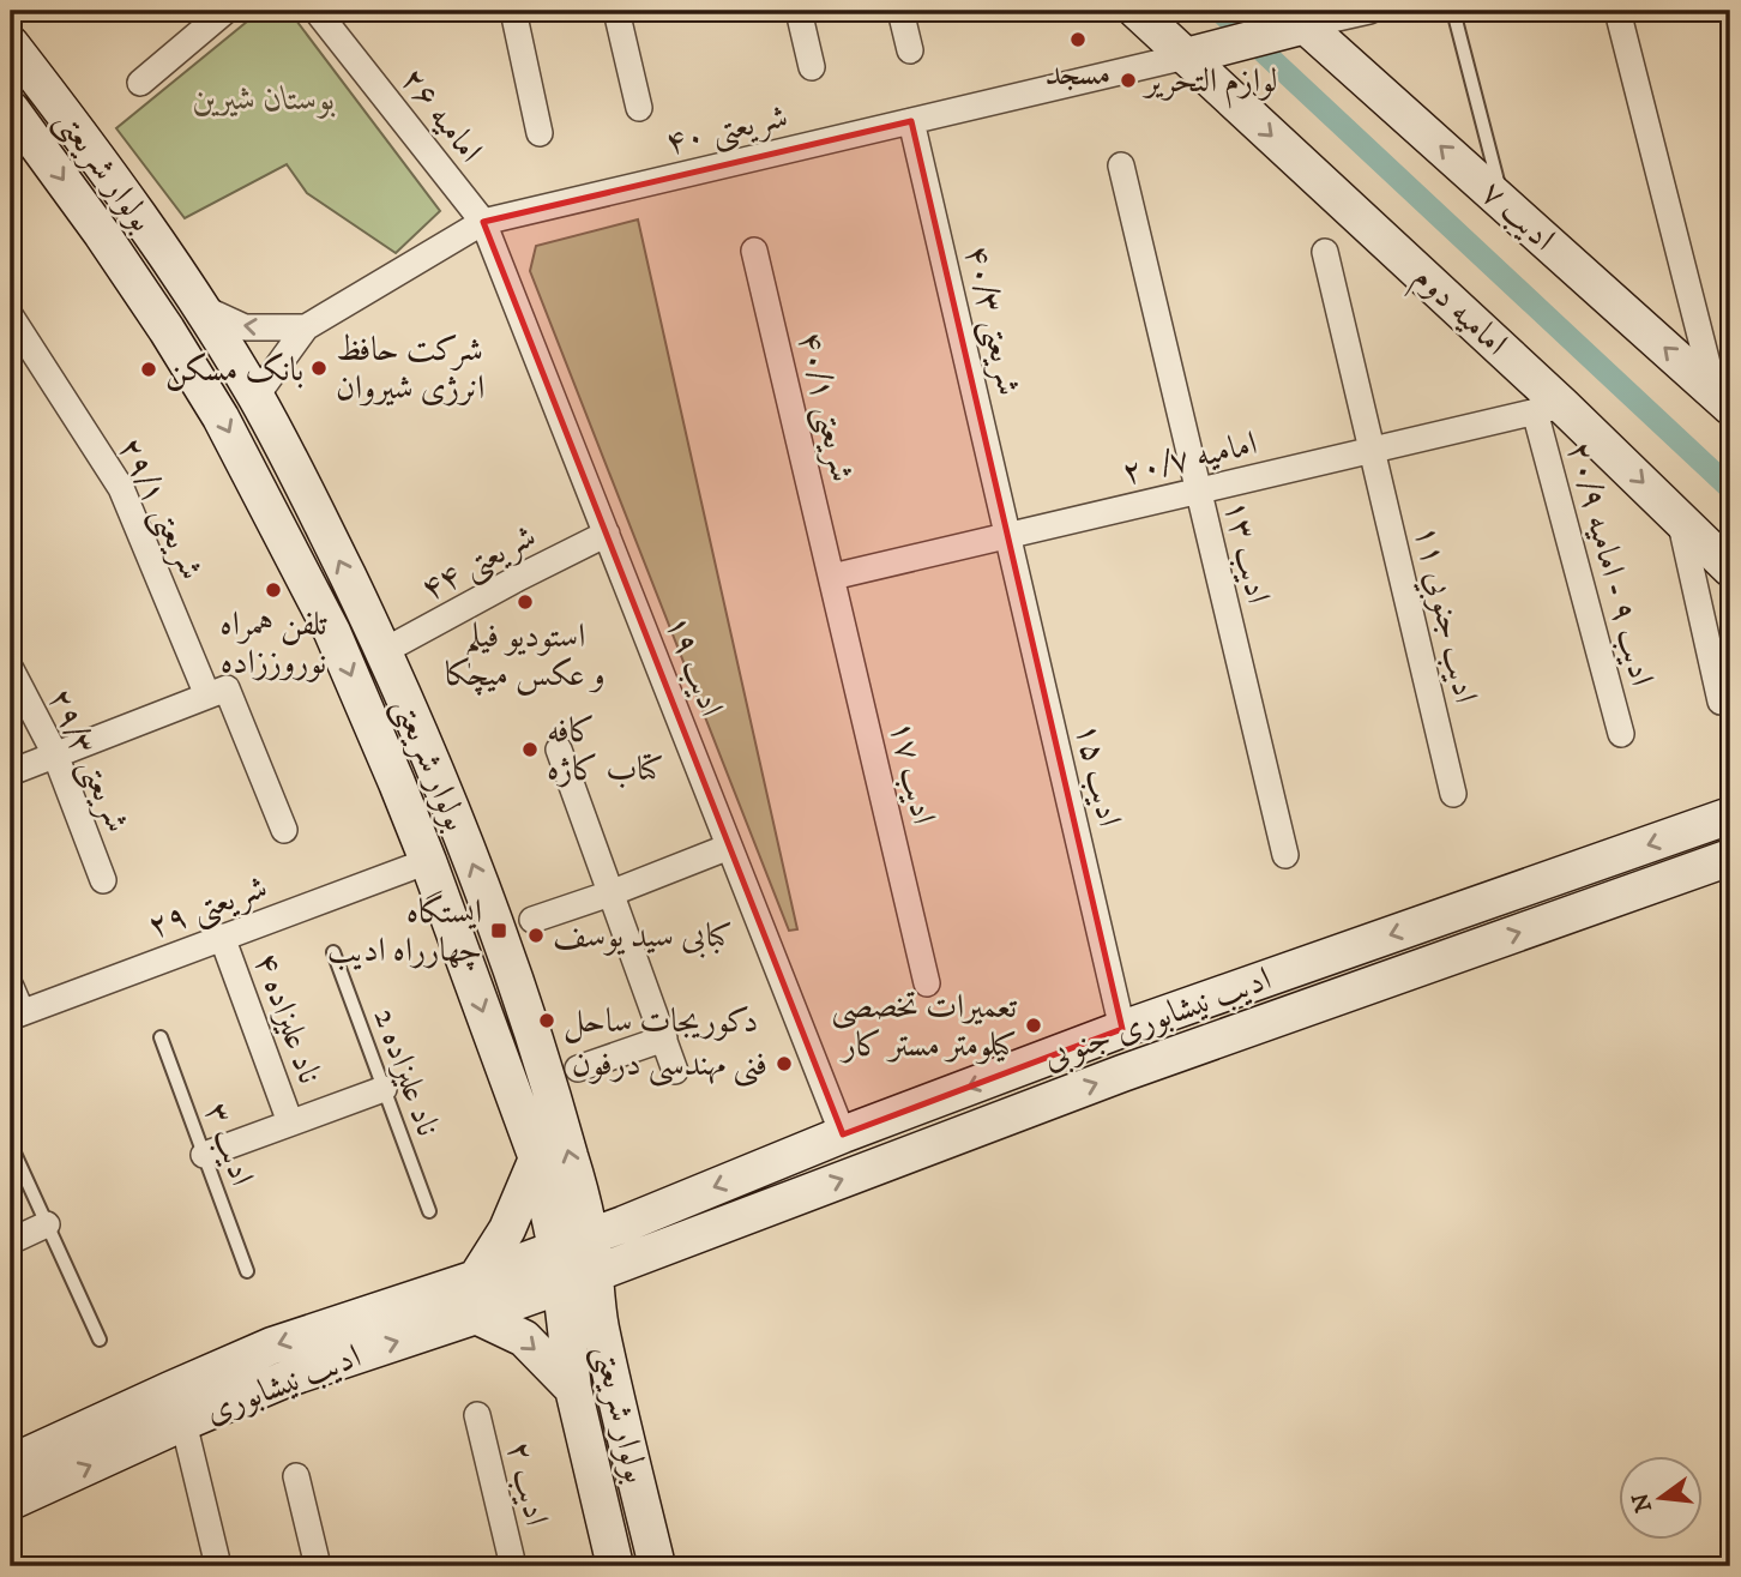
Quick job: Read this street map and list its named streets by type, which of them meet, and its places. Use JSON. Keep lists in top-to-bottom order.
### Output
{
  "streets": {
    "main road": [
      "بولوار شریعتی",
      "ادیب ۷",
      "امامیه دوم",
      "ادیب نیشابوری جنوبی",
      "ادیب نیشابوری"
    ],
    "street": [
      "امامیه ۲۶",
      "شریعتی ۴۰",
      "شریعتی ۴۰/۳",
      "شریعتی ۴۰/۱",
      "امامیه ۲۰/۷",
      "شریعتی ۲۹/۱",
      "ادیب ۱۳",
      "شریعتی ۴۴",
      "ادیب ۹ - امامیه ۲۰/۹",
      "ادیب جنوبي ١١",
      "ادیب ۱۹",
      "شریعتی ۲۹/۳",
      "ادیب ۱۷",
      "ادیب ۱۵",
      "شریعتی ۲۹",
      "ناد علیزاده ۴",
      "ادیب ۲"
    ],
    "lane": ["ناد علیزاده 2", "ادیب ۳"]
  },
  "crossings": [
    ["امامیه ۲۶", "شریعتی ۴۰"],
    ["امامیه ۲۶", "ادیب ۱۹"],
    ["شریعتی ۴۰", "بولوار شریعتی"],
    ["شریعتی ۴۰", "امامیه دوم"],
    ["شریعتی ۴۰", "شریعتی ۴۰/۳"],
    ["شریعتی ۴۰", "ادیب ۱۹"],
    ["بولوار شریعتی", "شریعتی ۴۴"],
    ["بولوار شریعتی", "شریعتی ۲۹"],
    ["بولوار شریعتی", "ادیب نیشابوری جنوبی"],
    ["بولوار شریعتی", "ادیب نیشابوری"],
    ["امامیه دوم", "امامیه ۲۰/۷"],
    ["امامیه دوم", "ادیب ۹ - امامیه ۲۰/۹"],
    ["شریعتی ۴۰/۳", "امامیه ۲۰/۷"],
    ["شریعتی ۴۰/۳", "ادیب ۱۵"],
    ["شریعتی ۴۰/۱", "امامیه ۲۰/۷"],
    ["شریعتی ۴۰/۱", "ادیب ۱۷"],
    ["امامیه ۲۰/۷", "ادیب ۱۳"],
    ["امامیه ۲۰/۷", "ادیب ۹ - امامیه ۲۰/۹"],
    ["امامیه ۲۰/۷", "ادیب جنوبي ١١"],
    ["امامیه ۲۰/۷", "ادیب ۱۷"],
    ["امامیه ۲۰/۷", "ادیب ۱۵"],
    ["شریعتی ۴۴", "ادیب ۱۹"],
    ["ادیب ۱۹", "ادیب نیشابوری جنوبی"],
    ["ادیب ۱۵", "ادیب نیشابوری جنوبی"],
    ["شریعتی ۲۹", "ناد علیزاده ۴"],
    ["ادیب نیشابوری جنوبی", "ادیب نیشابوری"]
  ],
  "one_way": ["ادیب ۷", "امامیه دوم"],
  "parks": ["بوستان شیرین"],
  "places": {
    "other": [
      "مسجد",
      "لوازم التحریر",
      "شرکت حافظ انرژی شیروان",
      "بانک مسکن",
      "تلفن همراه نوروززاده",
      "استودیو فیلم و عکس میچکا",
      "کافه کتاب کاژه",
      "کبابی سید یوسف",
      "دکوریجات ساحل",
      "تعمیرات تخصصی کیلومتر مستر کار",
      "فنی مهندسی درفون"
    ],
    "transit": ["ایستگاه چهارراه ادیب"]
  },
  "north": "left"
}
